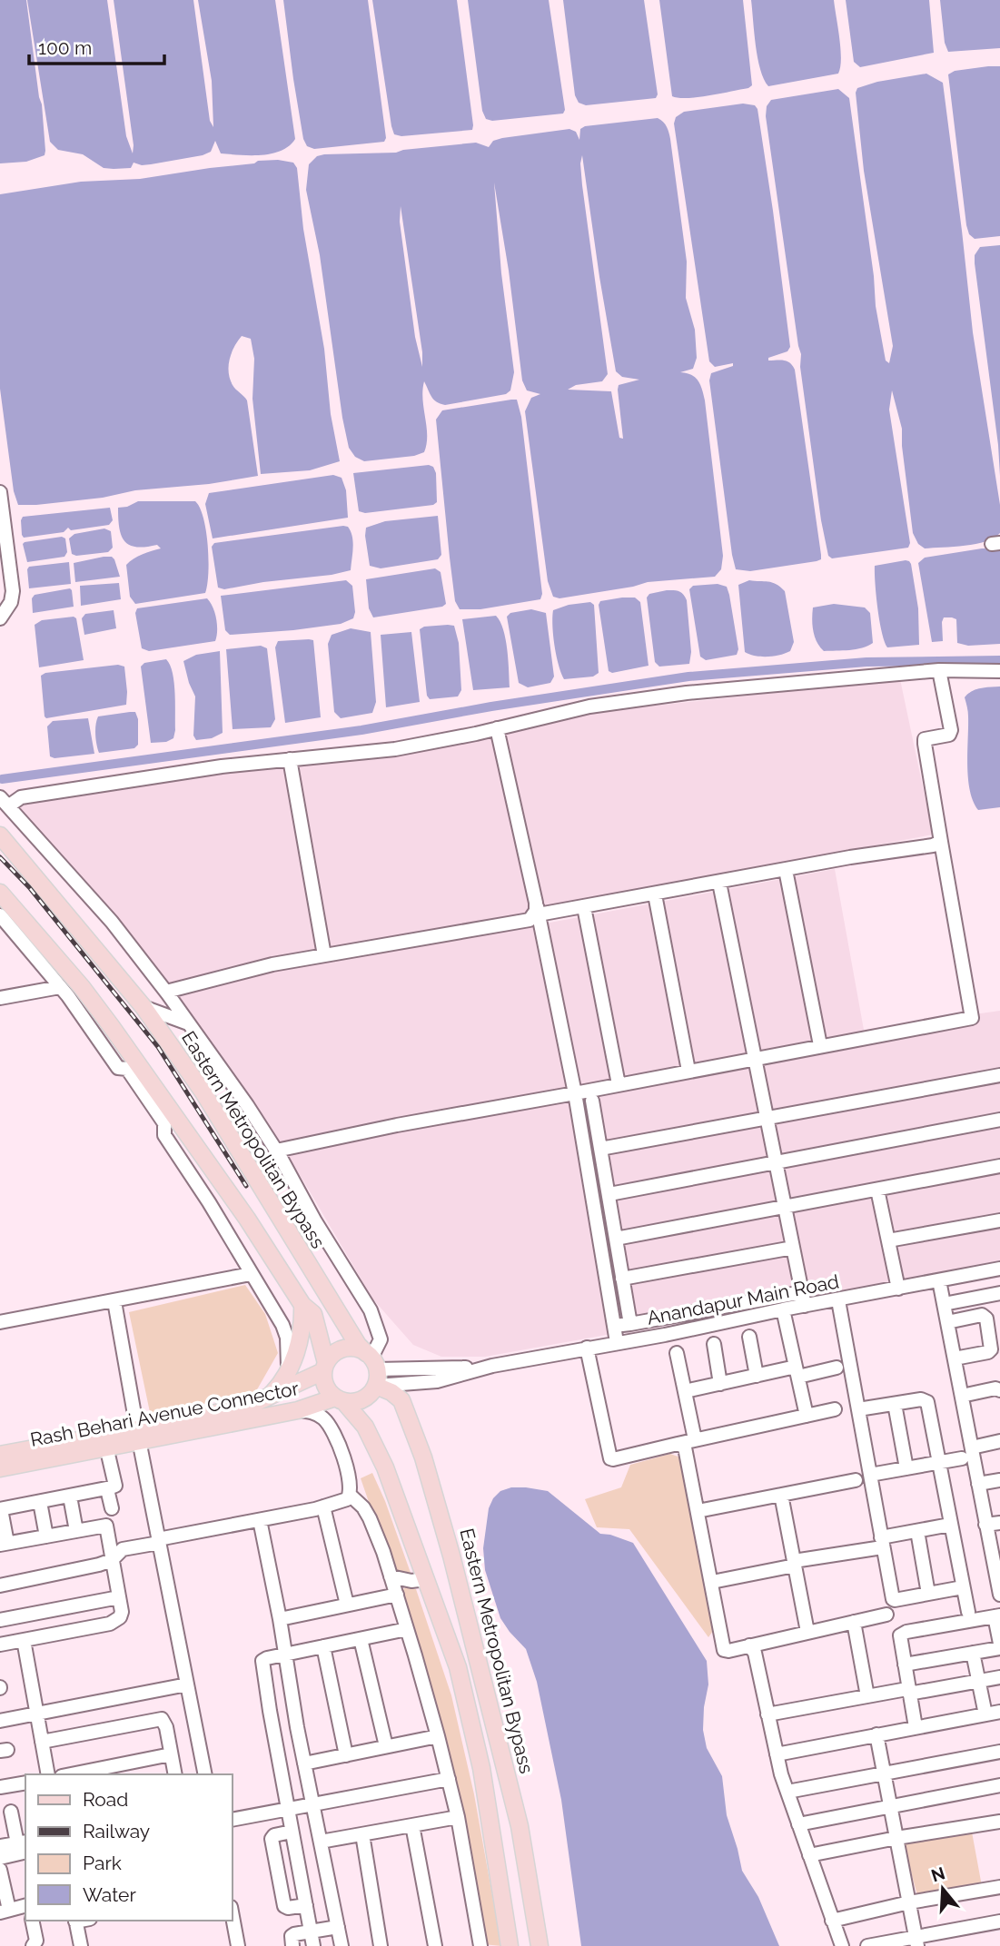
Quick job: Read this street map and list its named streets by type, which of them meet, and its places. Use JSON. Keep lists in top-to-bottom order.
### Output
{
  "streets": {
    "main road": ["Eastern Metropolitan Bypass", "Rash Behari Avenue Connector"],
    "street": ["Anandapur Main Road"]
  },
  "crossings": [
    ["Eastern Metropolitan Bypass", "Anandapur Main Road"],
    ["Eastern Metropolitan Bypass", "Rash Behari Avenue Connector"],
    ["Anandapur Main Road", "Rash Behari Avenue Connector"]
  ],
  "legend": [
    "Road",
    "Railway",
    "Park",
    "Water"
  ],
  "scale_bar": "100 m",
  "north": "top"
}
